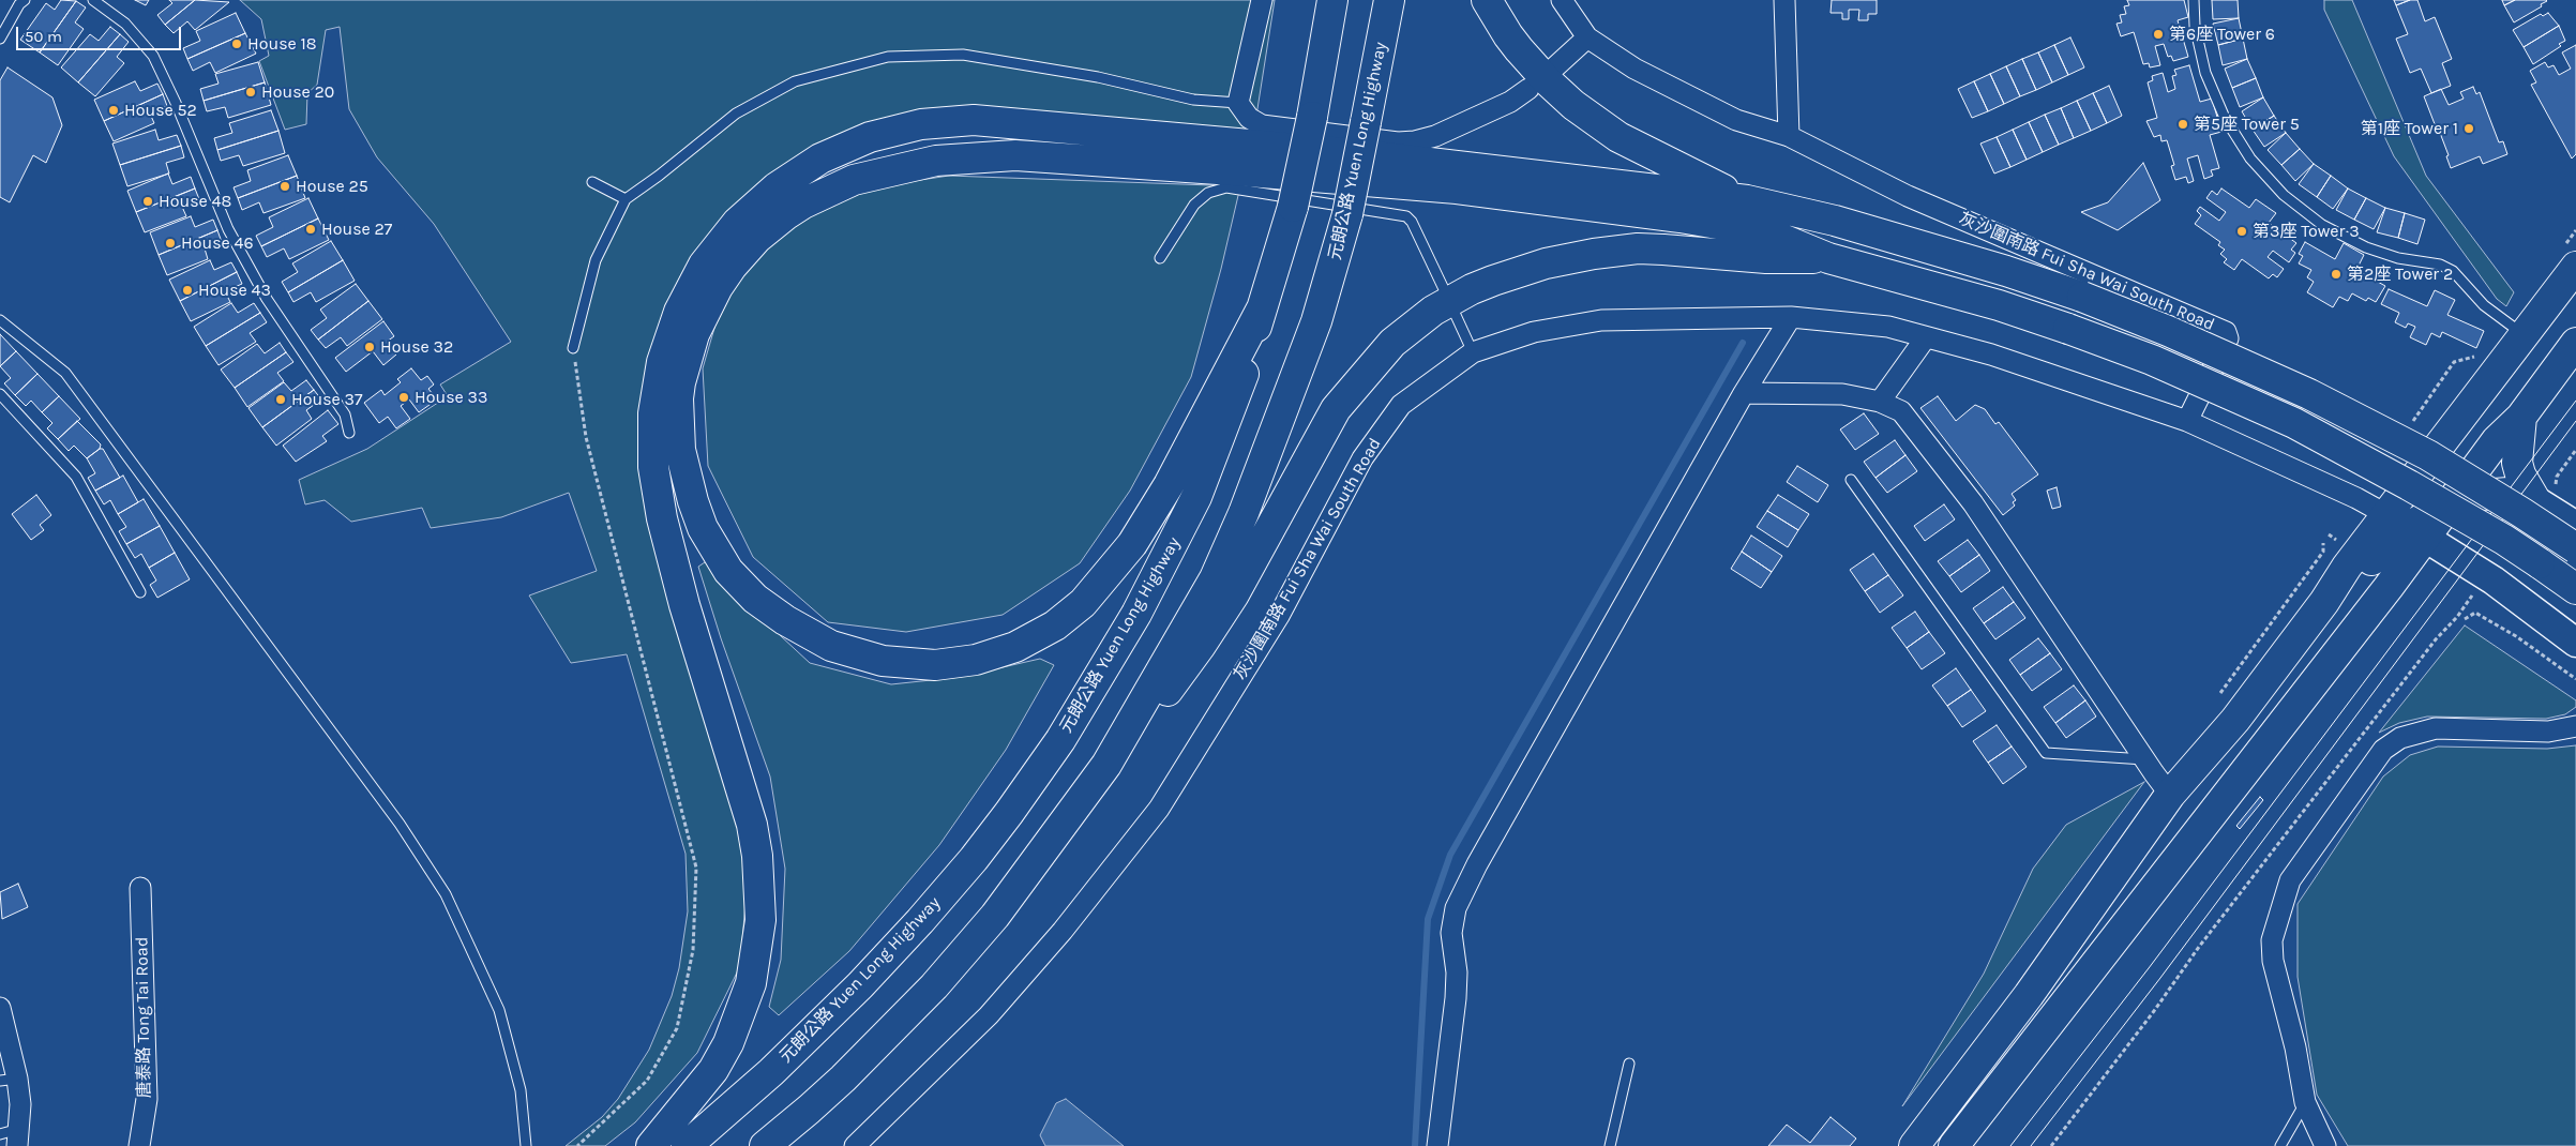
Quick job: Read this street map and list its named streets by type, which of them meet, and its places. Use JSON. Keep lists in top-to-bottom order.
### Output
{
  "streets": {
    "main road": ["元朗公路 Yuen Long Highway"],
    "street": ["灰沙圍南路 Fui Sha Wai South Road", "唐泰路 Tong Tai Road"]
  },
  "places": [
    "第6座 Tower 6",
    "House 18",
    "House 20",
    "House 52",
    "第5座 Tower 5",
    "第1座 Tower 1",
    "House 25",
    "House 48",
    "House 27",
    "第3座 Tower 3",
    "House 46",
    "第2座 Tower 2",
    "House 43",
    "House 32",
    "House 33",
    "House 37"
  ],
  "scale_bar": "50 m"
}
